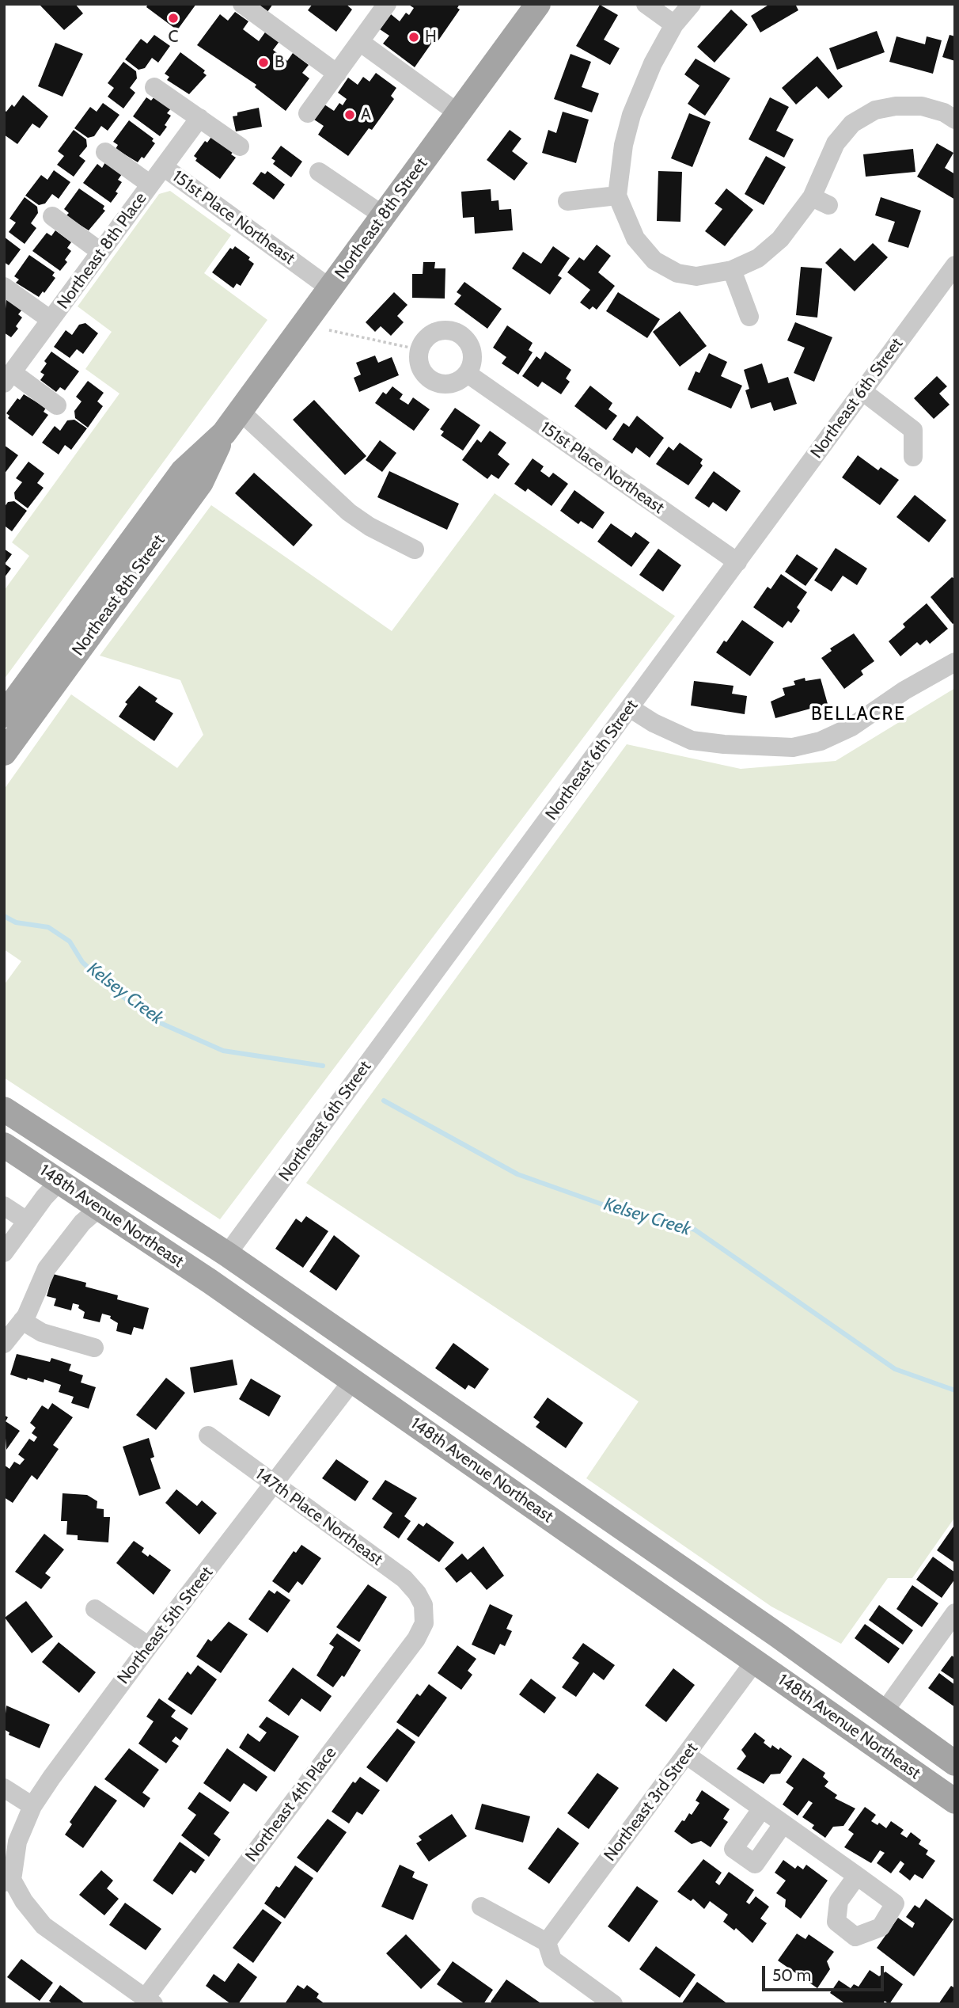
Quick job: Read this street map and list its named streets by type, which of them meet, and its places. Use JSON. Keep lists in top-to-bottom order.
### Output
{
  "streets": {
    "main road": ["Northeast 8th Street", "148th Avenue Northeast"],
    "street": [
      "151st Place Northeast",
      "Northeast 8th Place",
      "Northeast 6th Street",
      "147th Place Northeast",
      "Northeast 5th Street",
      "Northeast 3rd Street",
      "Northeast 4th Place"
    ]
  },
  "crossings": [
    ["151st Place Northeast", "Northeast 8th Street"],
    ["151st Place Northeast", "Northeast 8th Place"],
    ["151st Place Northeast", "Northeast 6th Street"],
    ["Northeast 6th Street", "148th Avenue Northeast"],
    ["148th Avenue Northeast", "Northeast 5th Street"],
    ["148th Avenue Northeast", "Northeast 3rd Street"],
    ["147th Place Northeast", "Northeast 5th Street"],
    ["147th Place Northeast", "Northeast 4th Place"]
  ],
  "districts": ["BELLACRE"],
  "water": ["Kelsey Creek"],
  "places": [
    "C",
    "H",
    "B",
    "A"
  ],
  "scale_bar": "50 m"
}
